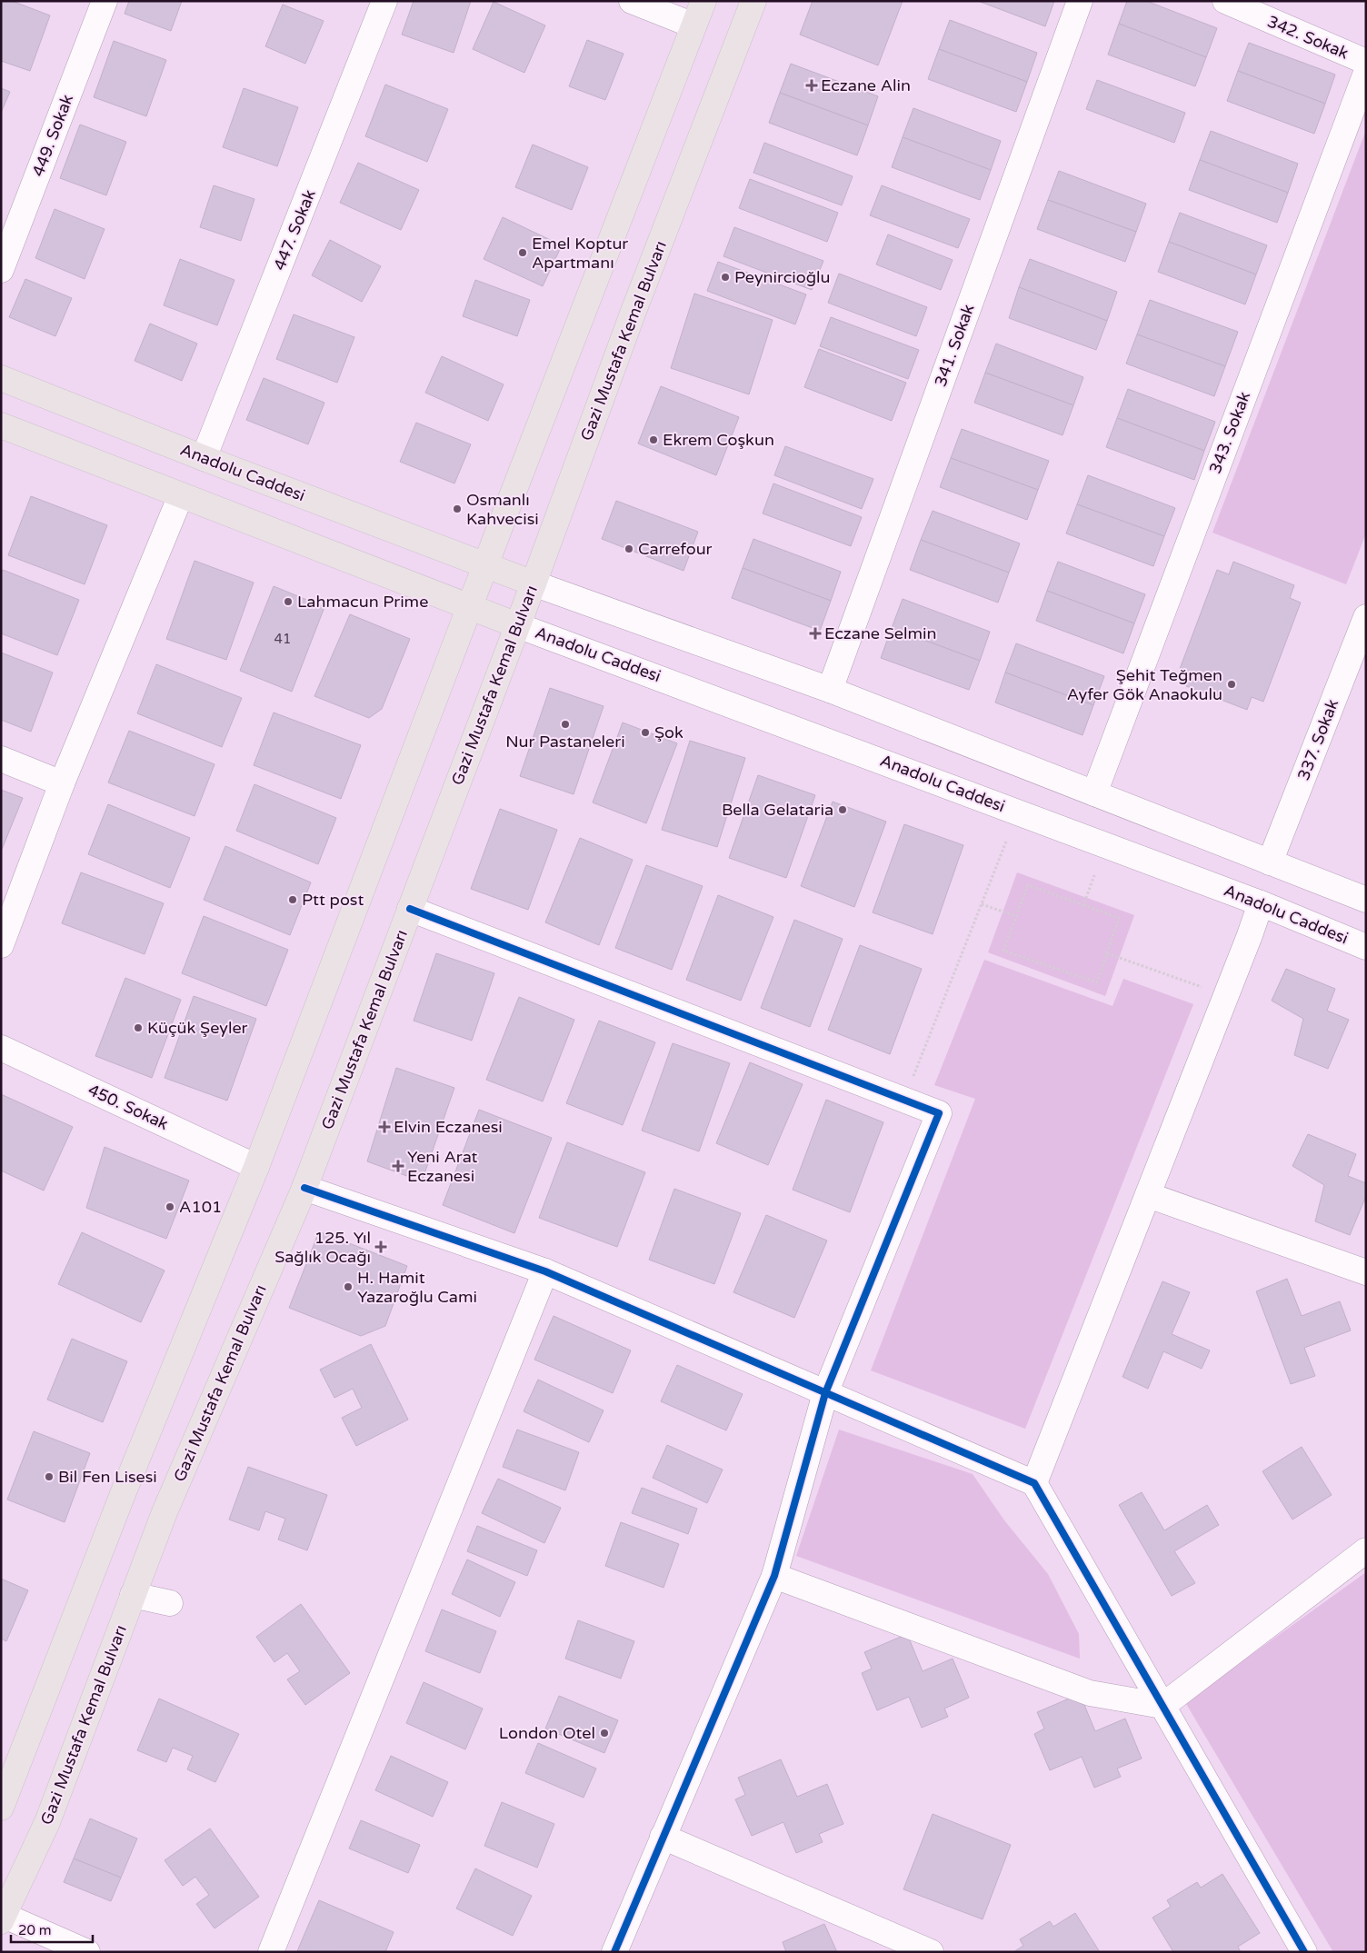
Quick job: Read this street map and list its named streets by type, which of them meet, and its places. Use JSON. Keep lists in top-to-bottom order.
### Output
{
  "streets": {
    "main road": ["Gazi Mustafa Kemal Bulvarı", "Anadolu Caddesi"],
    "street": [
      "342. Sokak",
      "449. Sokak",
      "447. Sokak",
      "341. Sokak",
      "343. Sokak",
      "337. Sokak",
      "450. Sokak"
    ]
  },
  "crossings": [
    ["447. Sokak", "Anadolu Caddesi"],
    ["Gazi Mustafa Kemal Bulvarı", "Anadolu Caddesi"]
  ],
  "places": {
    "health": [
      "Eczane Alin",
      "Eczane Selmin",
      "Elvin Eczanesi",
      "Yeni Arat Eczanesi",
      "125. Yıl Sağlık Ocağı"
    ],
    "other": [
      "Emel Koptur Apartmanı",
      "Peynircioğlu",
      "Ekrem Coşkun",
      "Osmanlı Kahvecisi",
      "Carrefour",
      "Lahmacun Prime",
      "Şehit Teğmen Ayfer Gök Anaokulu",
      "Nur Pastaneleri",
      "Şok",
      "Bella Gelataria",
      "Ptt post",
      "Küçük Şeyler",
      "A101",
      "H. Hamit Yazaroğlu Cami",
      "Bil Fen Lisesi",
      "London Otel"
    ]
  },
  "house_numbers": ["41"],
  "scale_bar": "20 m"
}
